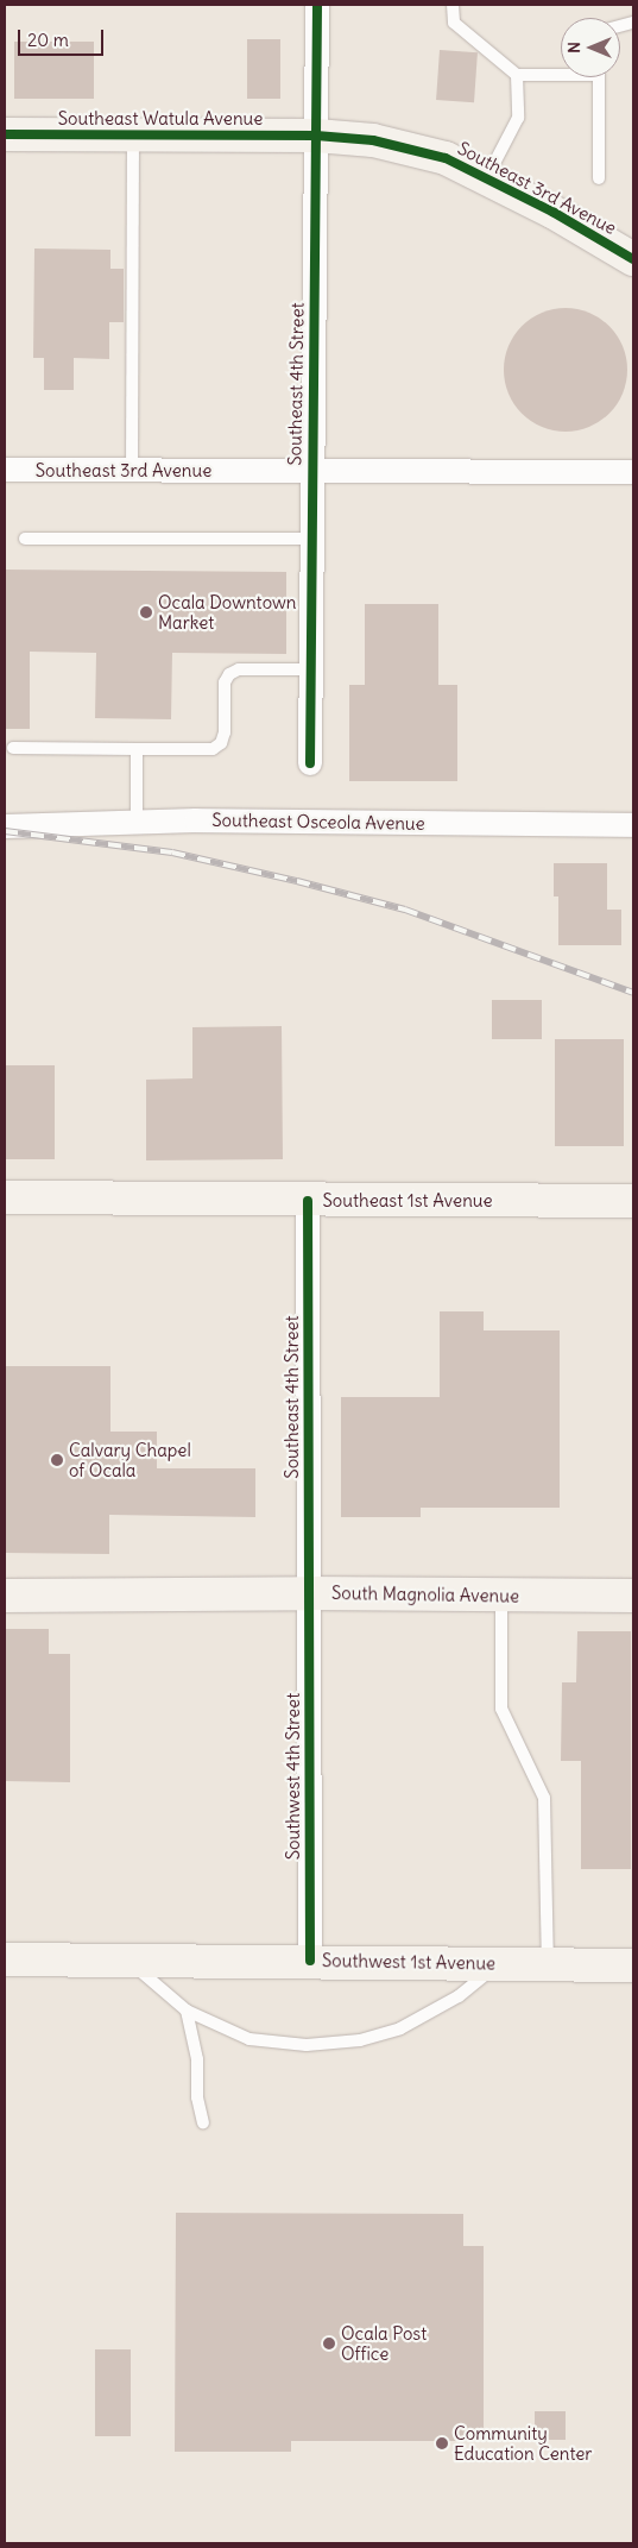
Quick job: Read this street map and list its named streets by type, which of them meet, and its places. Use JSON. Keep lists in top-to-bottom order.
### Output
{
  "streets": {
    "street": [
      "Southeast Watula Avenue",
      "Southeast 3rd Avenue",
      "Southeast 4th Street",
      "Southeast Osceola Avenue",
      "Southeast 1st Avenue",
      "South Magnolia Avenue",
      "Southwest 4th Street",
      "Southwest 1st Avenue"
    ]
  },
  "crossings": [
    ["Southeast Watula Avenue", "Southeast 3rd Avenue"],
    ["Southeast Watula Avenue", "Southeast 4th Street"],
    ["Southeast 3rd Avenue", "Southeast 4th Street"],
    ["Southeast 4th Street", "Southeast 1st Avenue"],
    ["Southeast 4th Street", "South Magnolia Avenue"],
    ["Southeast 4th Street", "Southwest 4th Street"],
    ["South Magnolia Avenue", "Southwest 4th Street"],
    ["Southwest 4th Street", "Southwest 1st Avenue"]
  ],
  "places": [
    "Ocala Downtown Market",
    "Calvary Chapel of Ocala",
    "Ocala Post Office",
    "Community Education Center"
  ],
  "scale_bar": "20 m",
  "north": "left"
}
